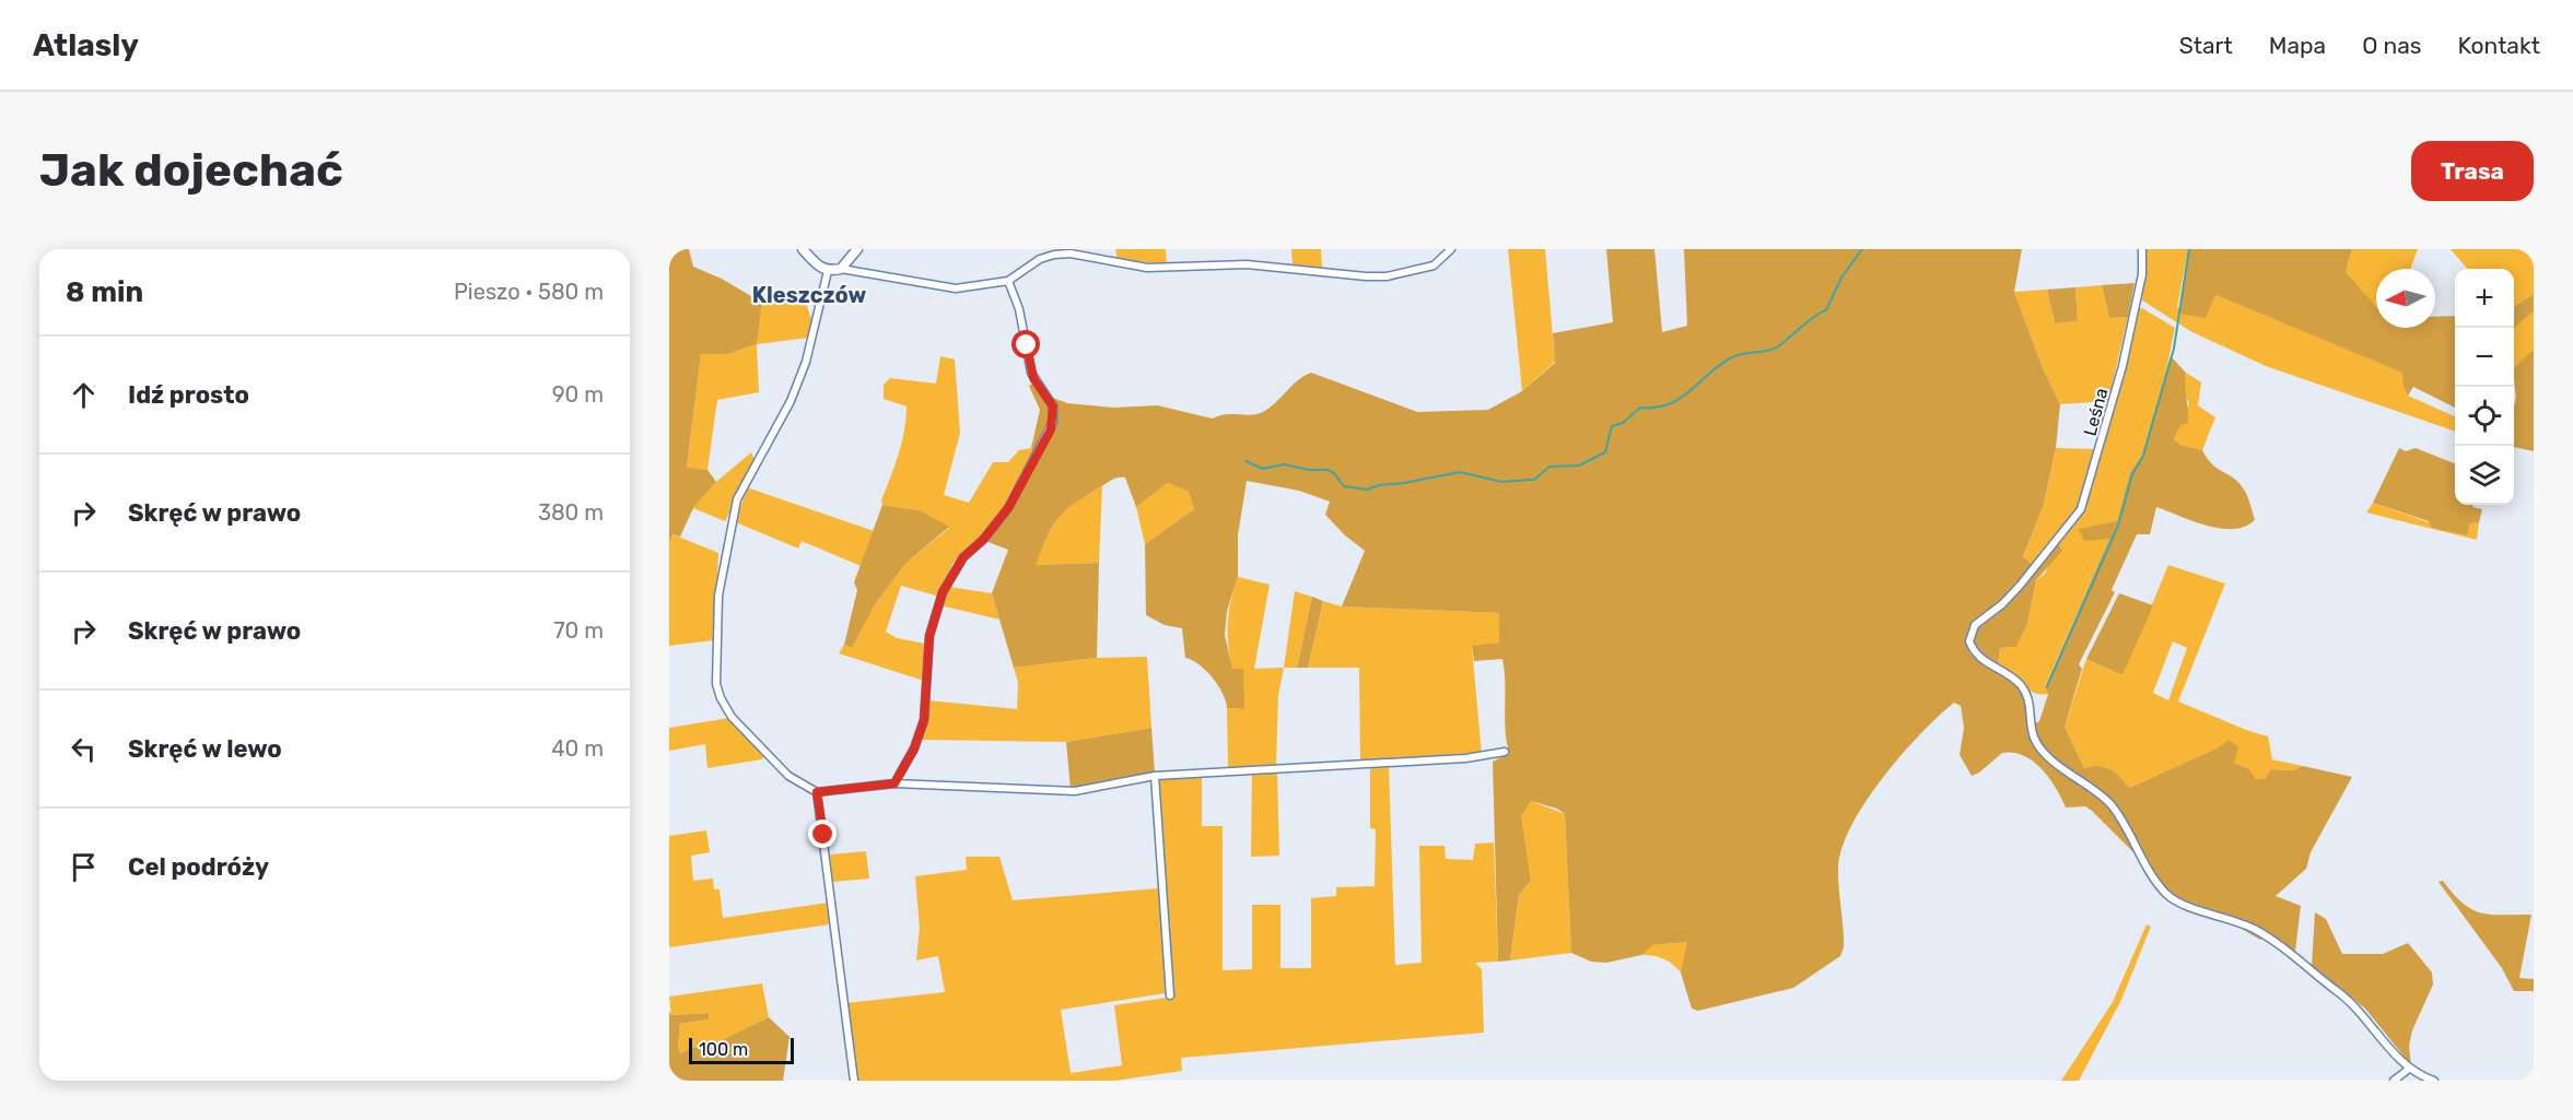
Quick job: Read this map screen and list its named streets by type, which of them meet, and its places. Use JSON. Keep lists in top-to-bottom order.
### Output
{
  "streets": {
    "street": ["Leśna"]
  },
  "districts": ["Kleszczów"],
  "scale_bar": "100 m",
  "north": "left",
  "page": {
    "header": "Atlasly",
    "nav": [
      "Start",
      "Mapa",
      "O nas",
      "Kontakt"
    ],
    "buttons": "Trasa",
    "title": "Jak dojechać",
    "heading": ["8 min", "Pieszo · 580 m"],
    "map_buttons": ["+", "−"],
    "list": [
      ["Idź prosto", "90 m"],
      ["Skręć w prawo", "380 m"],
      ["Skręć w prawo", "70 m"],
      ["Skręć w lewo", "40 m"],
      "Cel podróży"
    ],
    "scale": "100 m"
  }
}
